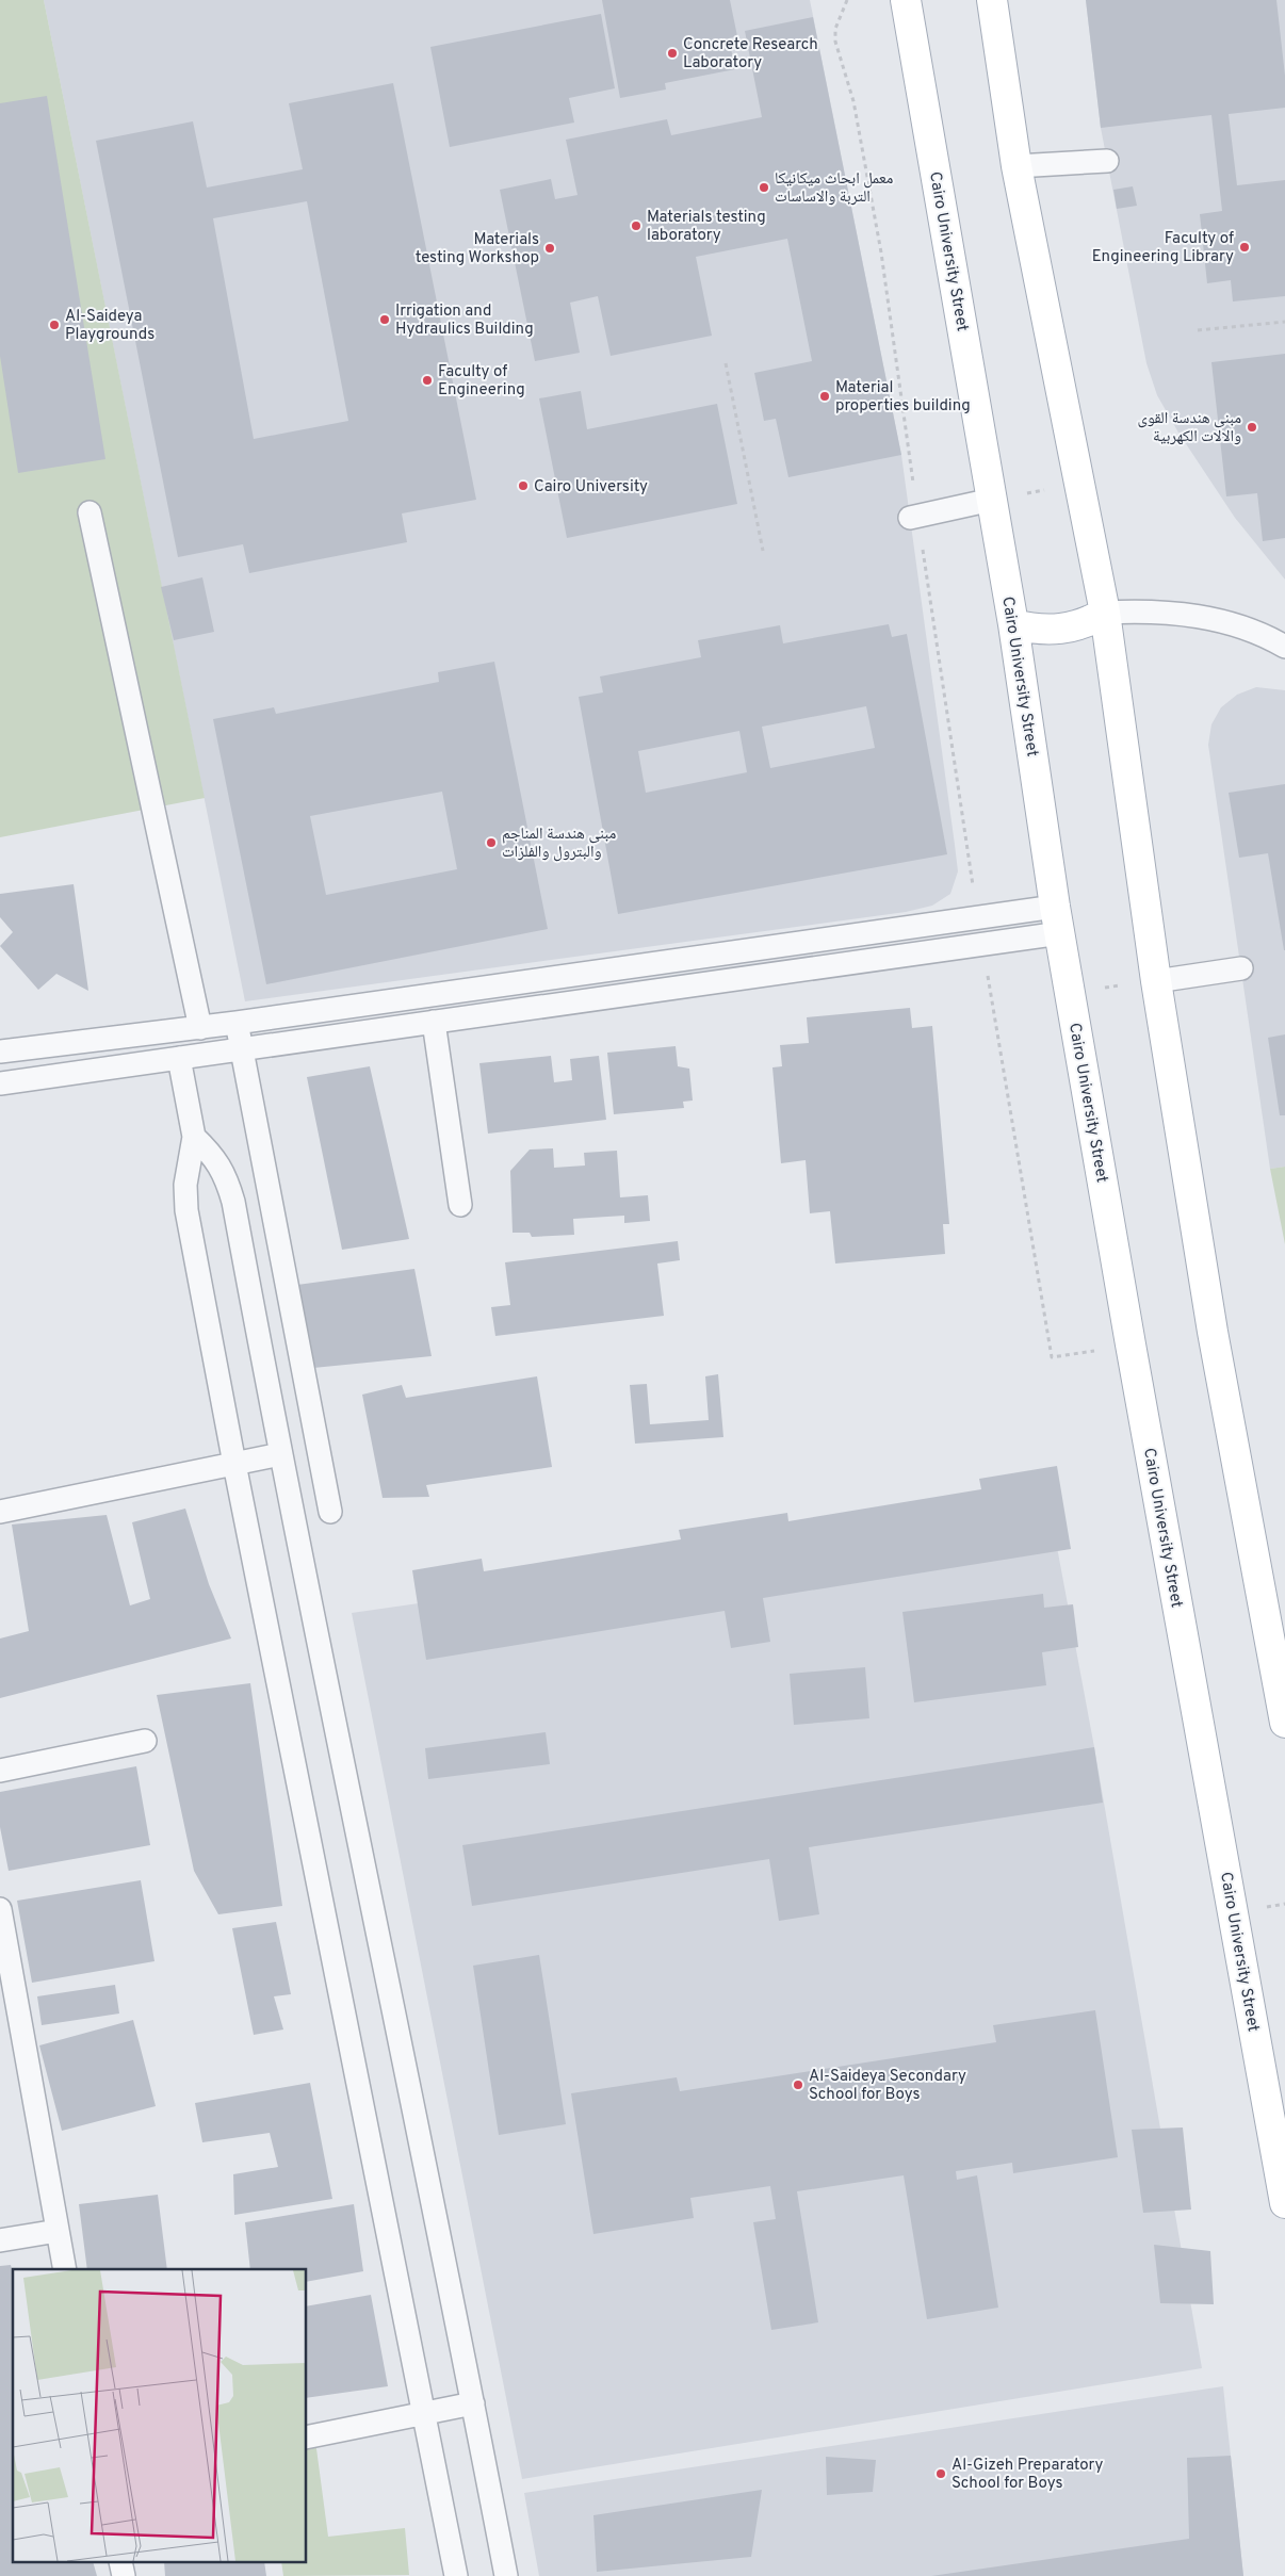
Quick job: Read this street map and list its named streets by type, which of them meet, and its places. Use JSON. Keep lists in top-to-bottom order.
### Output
{
  "streets": {
    "main road": ["Cairo University Street"]
  },
  "places": [
    "Concrete Research Laboratory",
    "معمل ابحاث ميكانيكا التربة والاساسات",
    "Materials testing laboratory",
    "Faculty of Engineering Library",
    "Materials testing Workshop",
    "Irrigation and Hydraulics Building",
    "Al-Saideya Playgrounds",
    "Faculty of Engineering",
    "Material properties building",
    "مبنى هندسة القوى والالات الكهربية",
    "Cairo University",
    "مبنى هندسة المناجم والبترول والفلزات",
    "Al-Saideya Secondary School for Boys",
    "Al-Gizeh Preparatory School for Boys"
  ]
}
